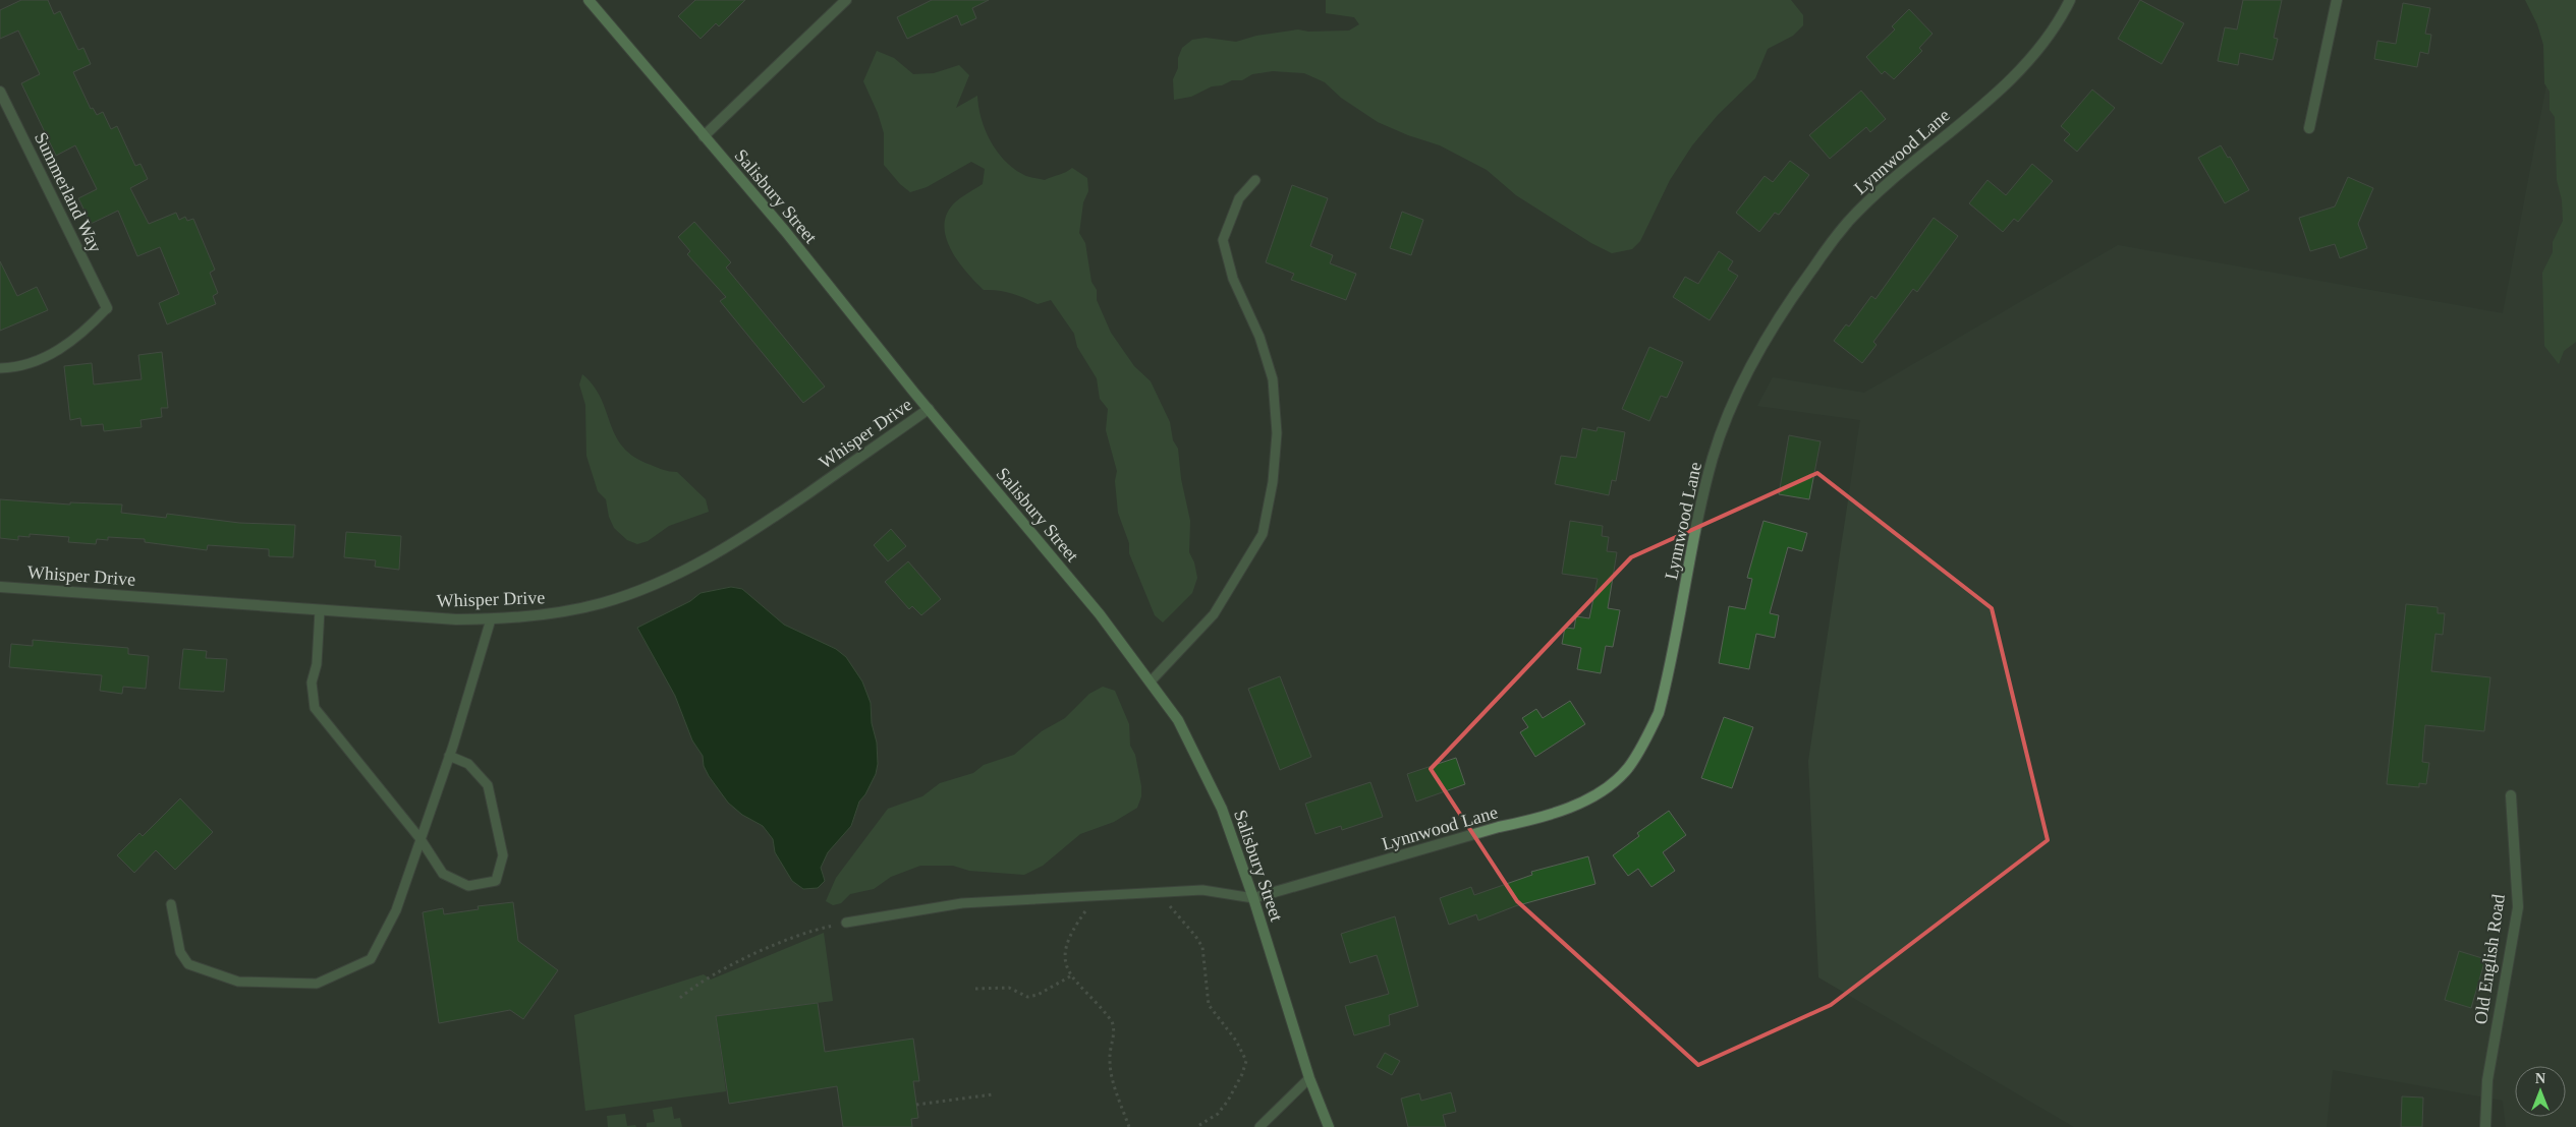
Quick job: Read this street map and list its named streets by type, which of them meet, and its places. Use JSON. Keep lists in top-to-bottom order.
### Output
{
  "streets": {
    "main road": ["Salisbury Street"],
    "street": [
      "Lynnwood Lane",
      "Summerland Way",
      "Whisper Drive",
      "Old English Road"
    ]
  },
  "crossings": [
    ["Lynnwood Lane", "Salisbury Street"],
    ["Salisbury Street", "Whisper Drive"]
  ],
  "north": "top"
}
